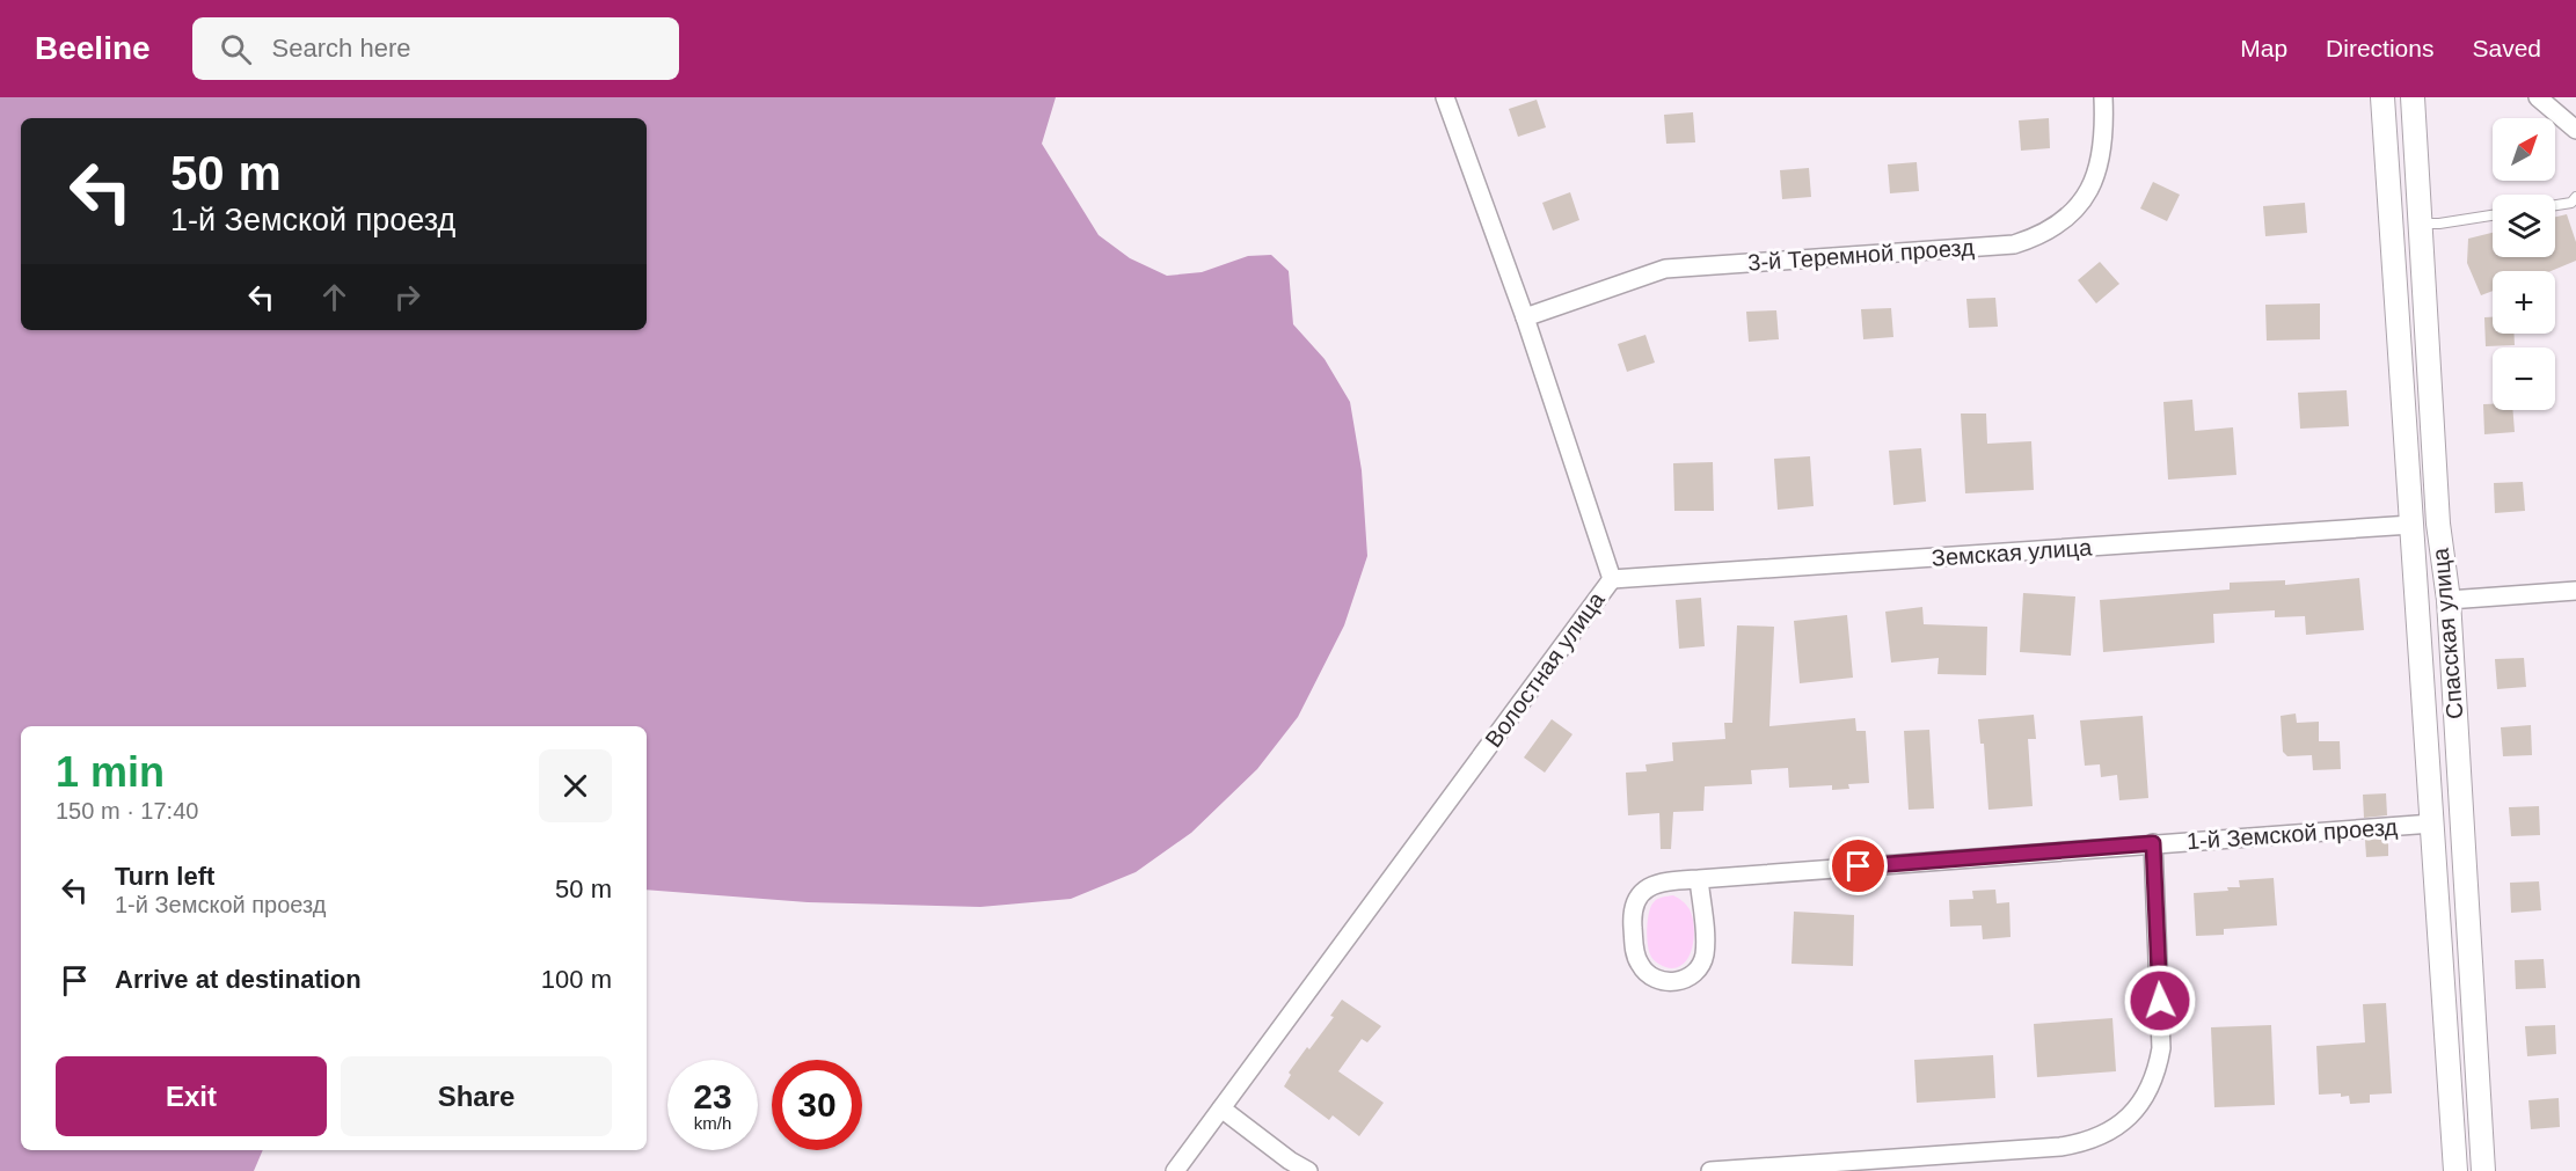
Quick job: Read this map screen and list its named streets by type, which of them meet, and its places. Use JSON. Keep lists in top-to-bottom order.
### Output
{
  "streets": {
    "street": [
      "3-й Теремной проезд",
      "Земская улица",
      "Спасская улица",
      "Волостная улица",
      "1-й Земской проезд"
    ]
  },
  "crossings": [
    ["3-й Теремной проезд", "Волостная улица"],
    ["Земская улица", "Спасская улица"],
    ["Земская улица", "Волостная улица"],
    ["Спасская улица", "1-й Земской проезд"]
  ],
  "north": "top right",
  "page": {
    "header": "Beeline",
    "search": "Search here",
    "nav": ["Map", "Directions", "Saved"],
    "map_buttons": ["+", "−"],
    "turn": ["50 m", "1-й Земской проезд"],
    "heading": ["1 min", "150 m · 17:40"],
    "list": [
      {
        "name": "Turn left",
        "note": "1-й Земской проезд",
        "value": "50 m"
      },
      {
        "name": "Arrive at destination",
        "value": "100 m"
      }
    ],
    "buttons": ["Exit", "Share"],
    "speed": "23 km/h",
    "limit": "30"
  }
}
